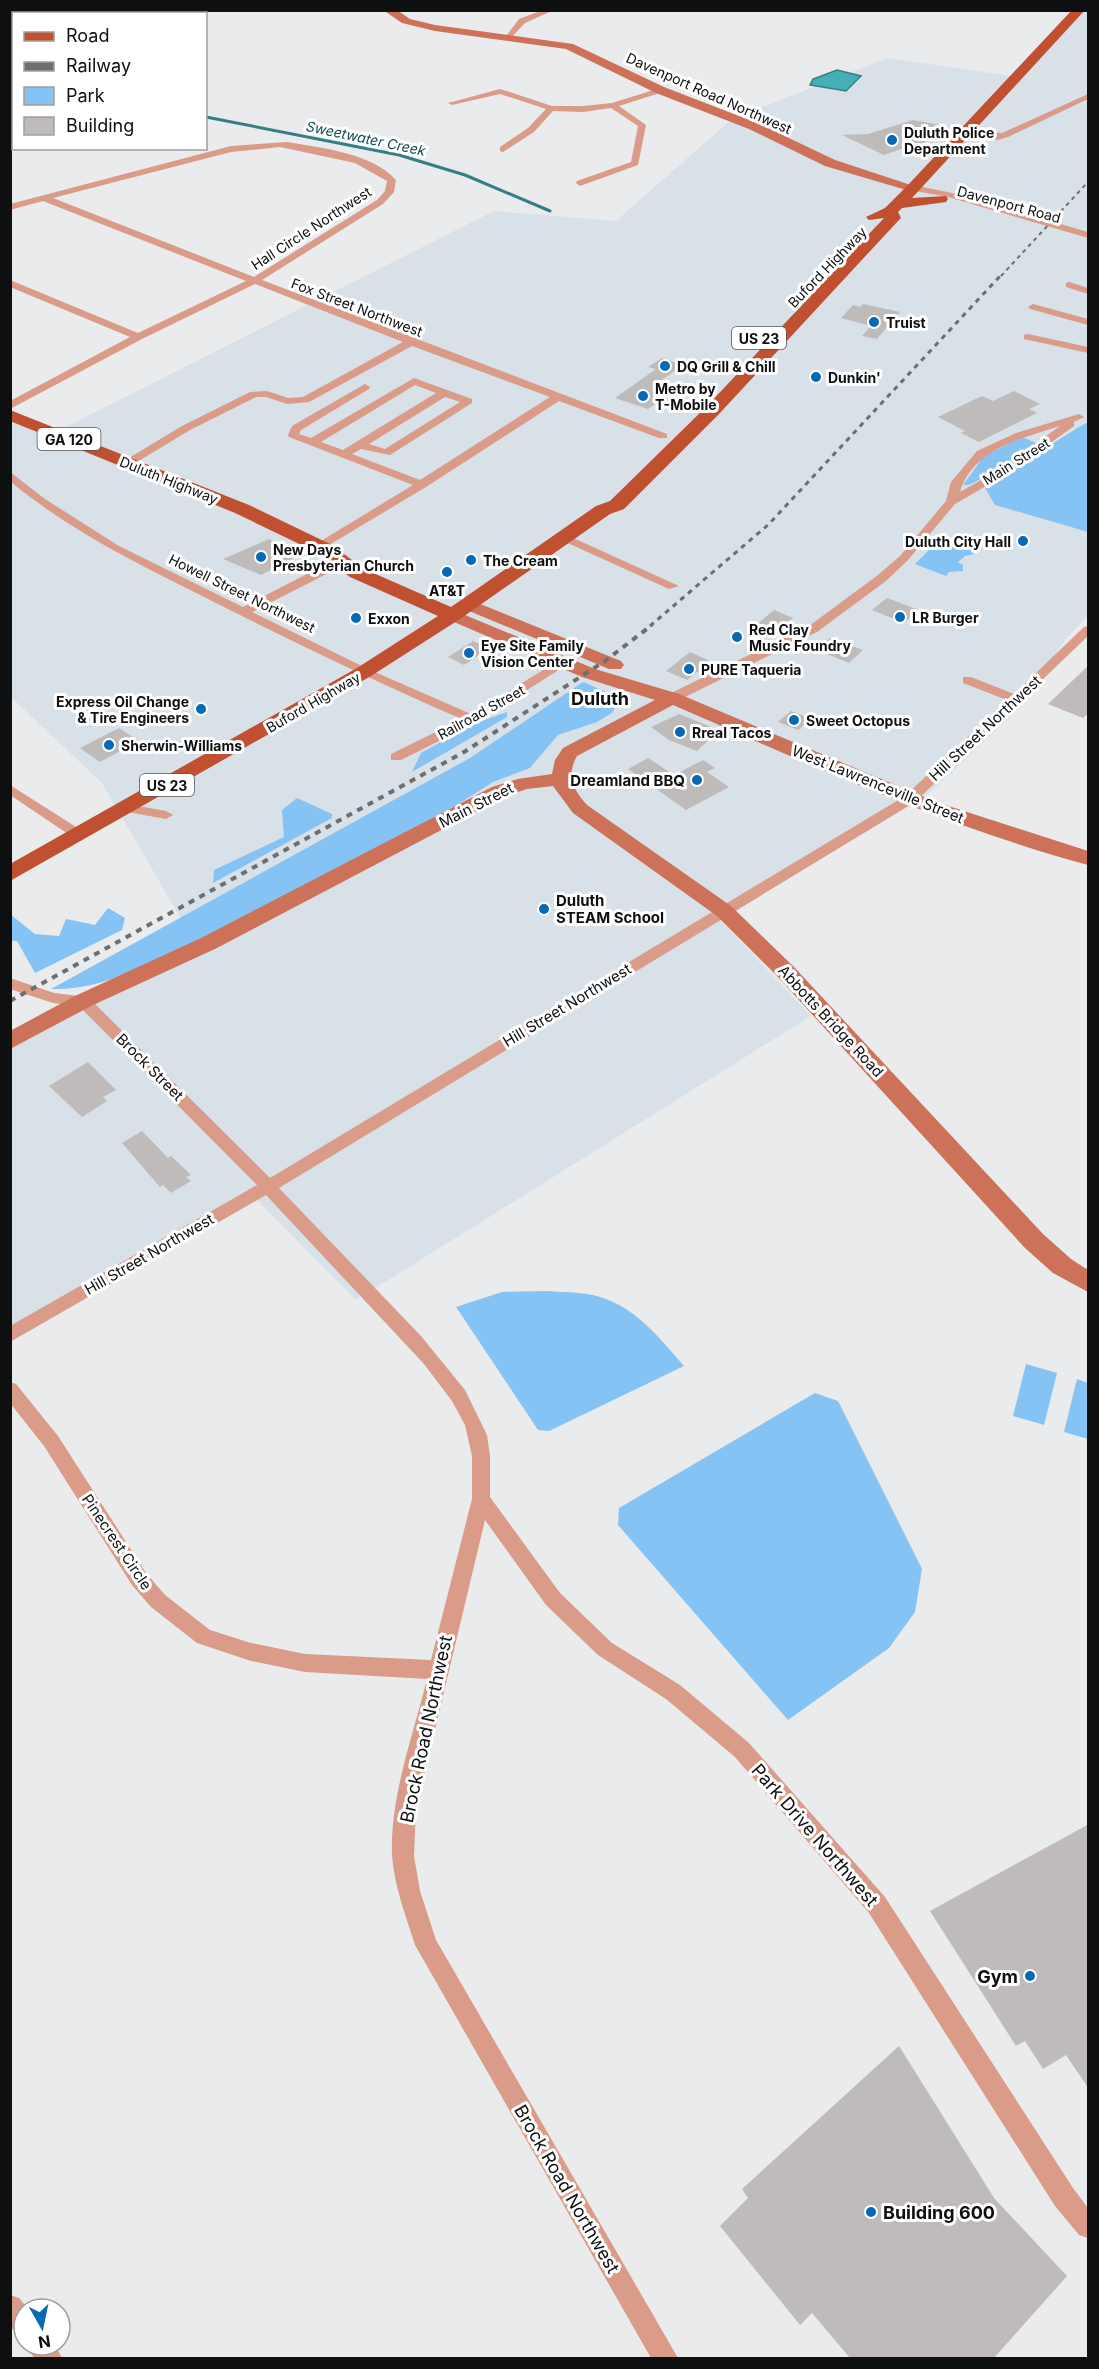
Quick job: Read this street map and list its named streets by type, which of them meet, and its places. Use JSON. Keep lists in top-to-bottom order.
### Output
{
  "streets": {
    "main road": [
      "Buford Highway",
      "US 23",
      "GA 120",
      "Duluth Highway"
    ],
    "street": [
      "Davenport Road Northwest",
      "Davenport Road",
      "Hall Circle Northwest",
      "Fox Street Northwest",
      "Main Street",
      "Howell Street Northwest",
      "Railroad Street",
      "Hill Street Northwest",
      "West Lawrenceville Street",
      "Abbotts Bridge Road",
      "Brock Street",
      "Pinecrest Circle",
      "Brock Road Northwest",
      "Park Drive Northwest"
    ]
  },
  "crossings": [
    ["Davenport Road Northwest", "Davenport Road"],
    ["Davenport Road Northwest", "Buford Highway"],
    ["Davenport Road", "Buford Highway"],
    ["Hall Circle Northwest", "Fox Street Northwest"],
    ["Buford Highway", "Fox Street Northwest"],
    ["Buford Highway", "Duluth Highway"],
    ["Buford Highway", "Howell Street Northwest"],
    ["Buford Highway", "West Lawrenceville Street"],
    ["Main Street", "Abbotts Bridge Road"],
    ["Main Street", "Brock Street"],
    ["Duluth Highway", "West Lawrenceville Street"],
    ["Howell Street Northwest", "Railroad Street"],
    ["Railroad Street", "West Lawrenceville Street"],
    ["Hill Street Northwest", "West Lawrenceville Street"],
    ["Hill Street Northwest", "Abbotts Bridge Road"],
    ["Hill Street Northwest", "Brock Street"],
    ["Hill Street Northwest", "Brock Road Northwest"],
    ["Brock Street", "Brock Road Northwest"],
    ["Pinecrest Circle", "Brock Road Northwest"],
    ["Brock Road Northwest", "Park Drive Northwest"]
  ],
  "districts": ["Duluth"],
  "water": ["Sweetwater Creek"],
  "places": [
    "Duluth Police Department",
    "Truist",
    "DQ Grill & Chill",
    "Dunkin'",
    "Metro by T-Mobile",
    "Duluth City Hall",
    "New Days Presbyterian Church",
    "The Cream",
    "AT&T",
    "LR Burger",
    "Exxon",
    "Red Clay Music Foundry",
    "Eye Site Family Vision Center",
    "PURE Taqueria",
    "Express Oil Change & Tire Engineers",
    "Sweet Octopus",
    "Rreal Tacos",
    "Sherwin-Williams",
    "Dreamland BBQ",
    "Duluth STEAM School",
    "Gym",
    "Building 600"
  ],
  "legend": [
    "Road",
    "Railway",
    "Park",
    "Building"
  ],
  "north": "bottom"
}
